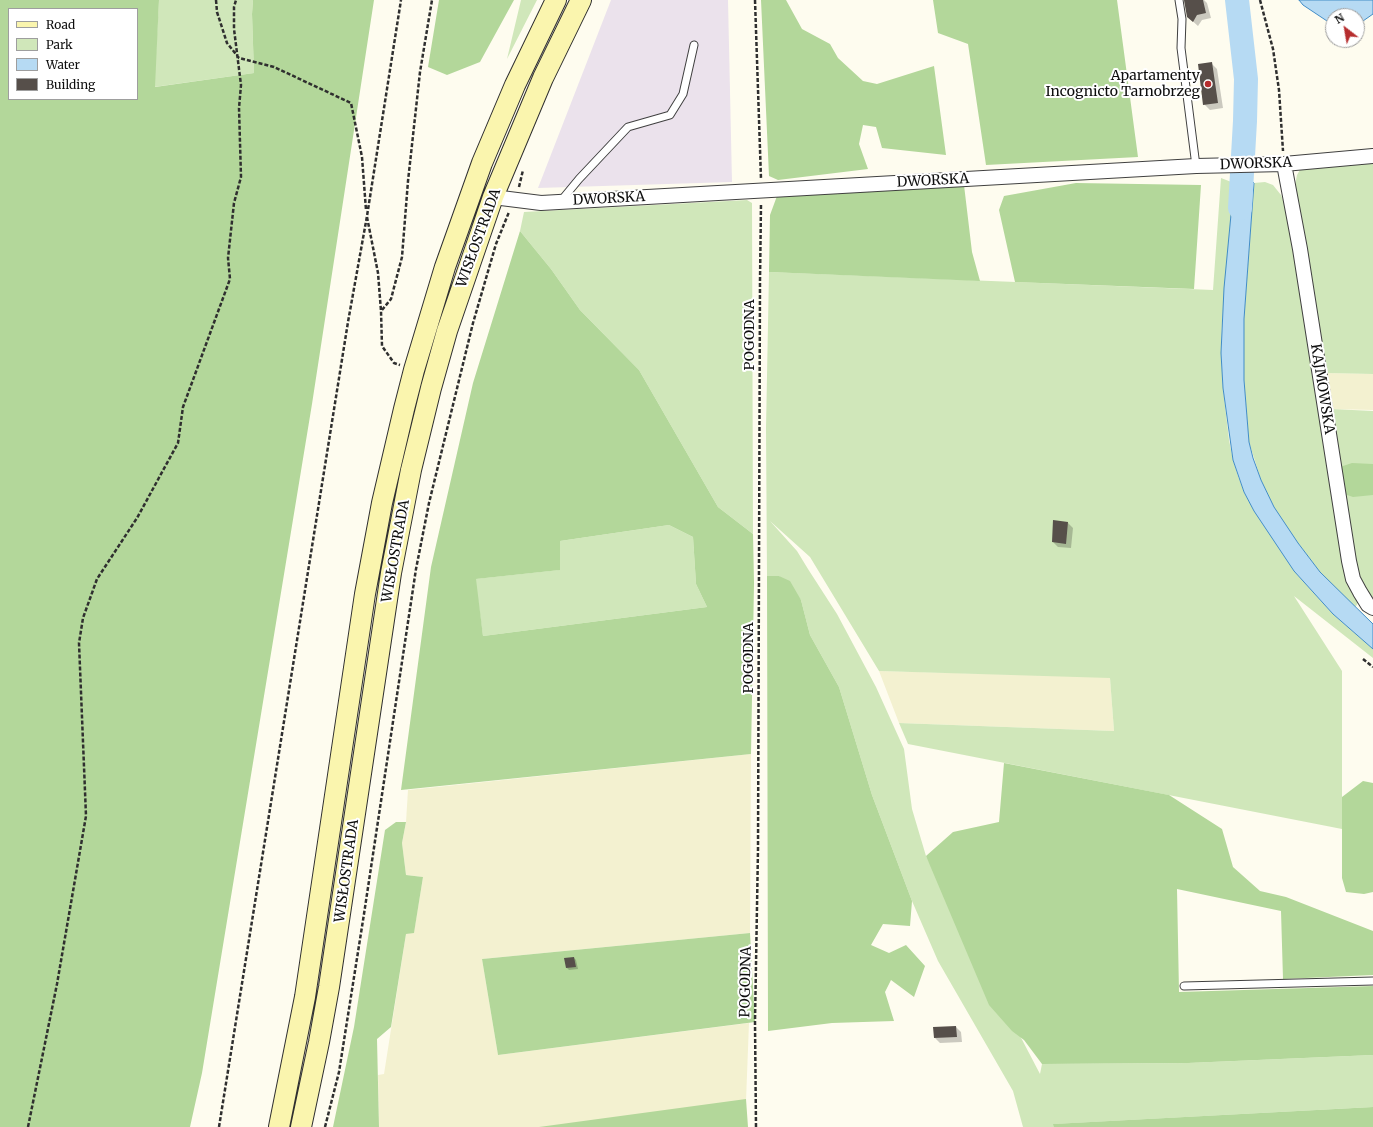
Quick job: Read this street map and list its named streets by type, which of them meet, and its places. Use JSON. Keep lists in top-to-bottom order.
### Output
{
  "streets": {
    "main road": ["WISŁOSTRADA"],
    "street": ["DWORSKA", "KAJMOWSKA"],
    "path": ["POGODNA"]
  },
  "crossings": [
    ["DWORSKA", "WISŁOSTRADA"],
    ["DWORSKA", "POGODNA"],
    ["DWORSKA", "KAJMOWSKA"]
  ],
  "places": ["Apartamenty Incognicto Tarnobrzeg"],
  "legend": [
    "Road",
    "Park",
    "Water",
    "Building"
  ],
  "north": "top left"
}
